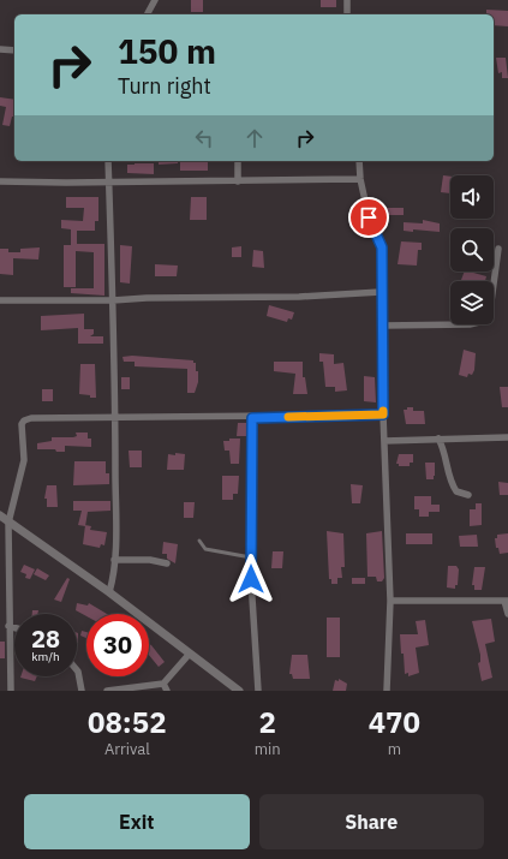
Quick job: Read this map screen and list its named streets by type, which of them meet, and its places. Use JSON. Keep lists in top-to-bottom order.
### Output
{
  "page": {
    "turn": ["150 m", "Turn right"],
    "speed": "28 km/h",
    "limit": "30",
    "eta": [
      "08:52",
      "Arrival",
      "2",
      "min",
      "470",
      "m"
    ],
    "buttons": ["Exit", "Share"]
  }
}
